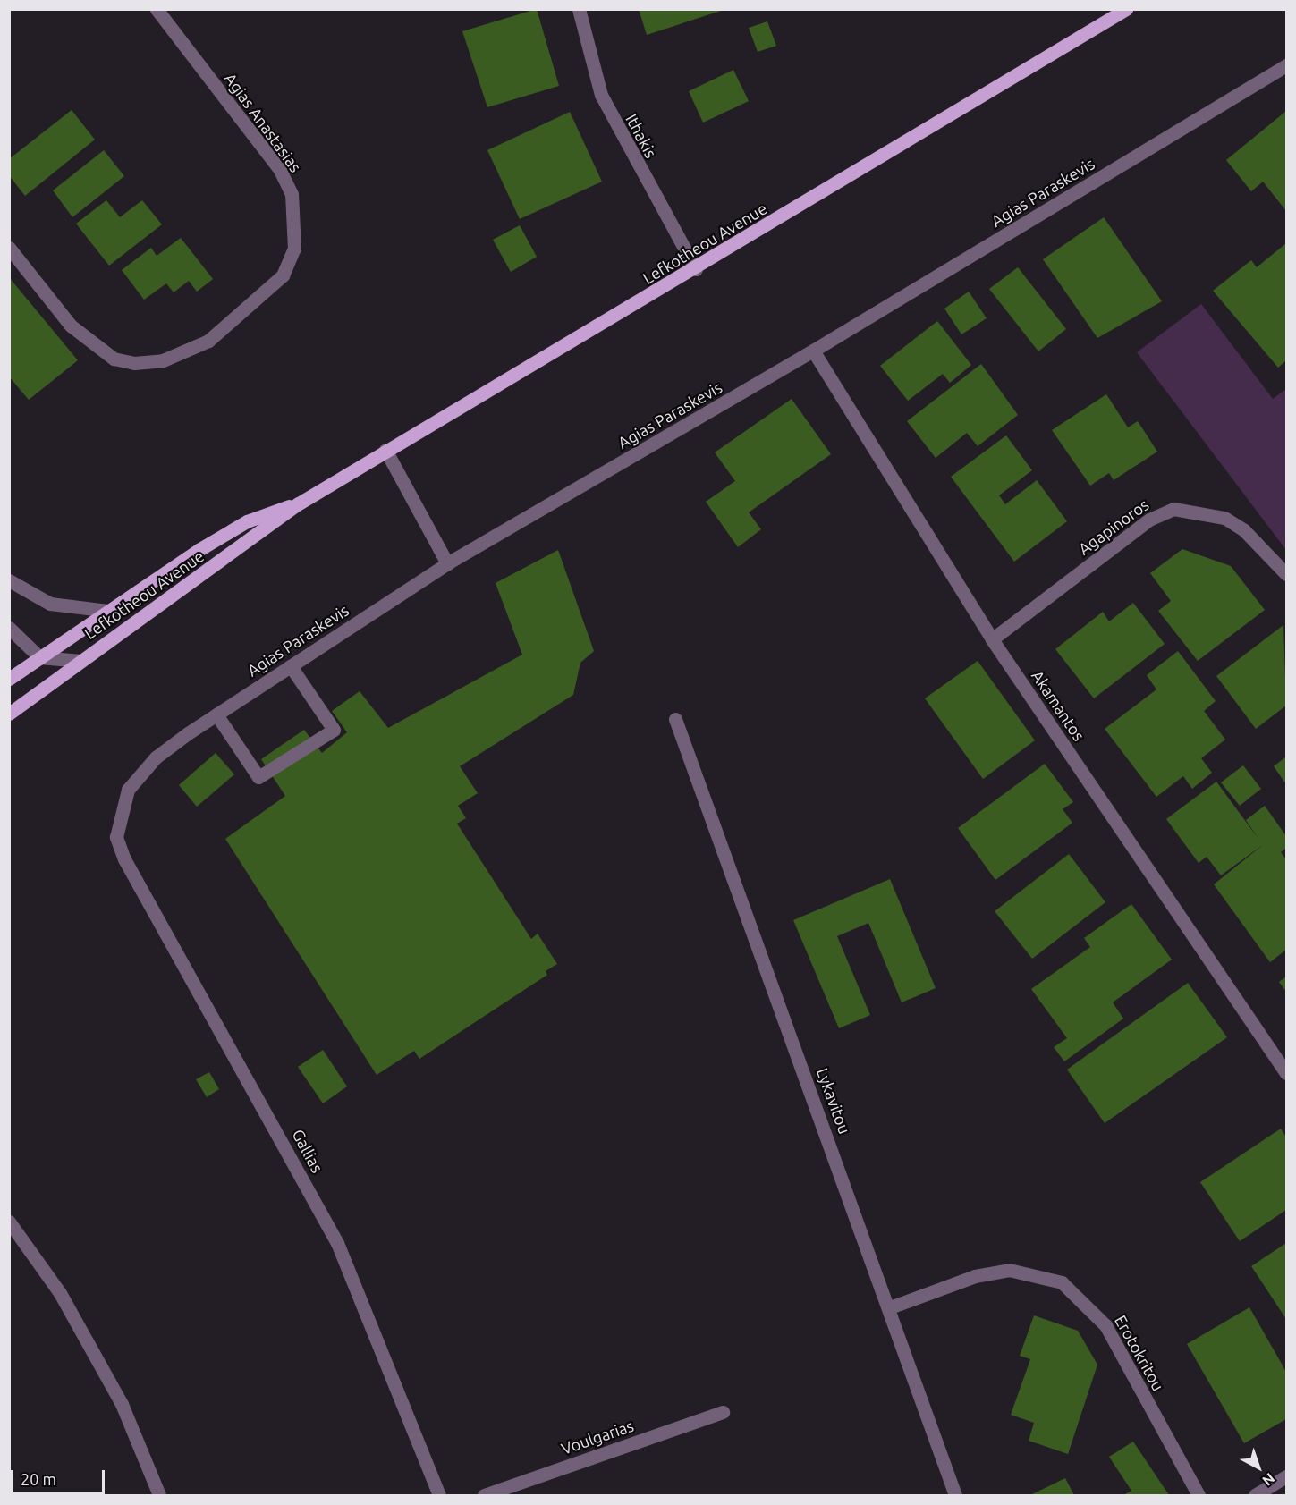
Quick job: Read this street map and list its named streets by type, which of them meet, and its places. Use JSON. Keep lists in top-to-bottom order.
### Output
{
  "streets": {
    "main road": ["Lefkotheou Avenue"],
    "street": [
      "Agias Anastasias",
      "Ithakis",
      "Agias Paraskevis",
      "Agapinoros",
      "Akamantos",
      "Lykavitou",
      "Gallias",
      "Erotokritou",
      "Voulgarias"
    ]
  },
  "crossings": [
    ["Ithakis", "Lefkotheou Avenue"],
    ["Agias Paraskevis", "Akamantos"],
    ["Agias Paraskevis", "Gallias"],
    ["Agapinoros", "Akamantos"],
    ["Lykavitou", "Erotokritou"]
  ],
  "scale_bar": "20 m",
  "north": "bottom right"
}
